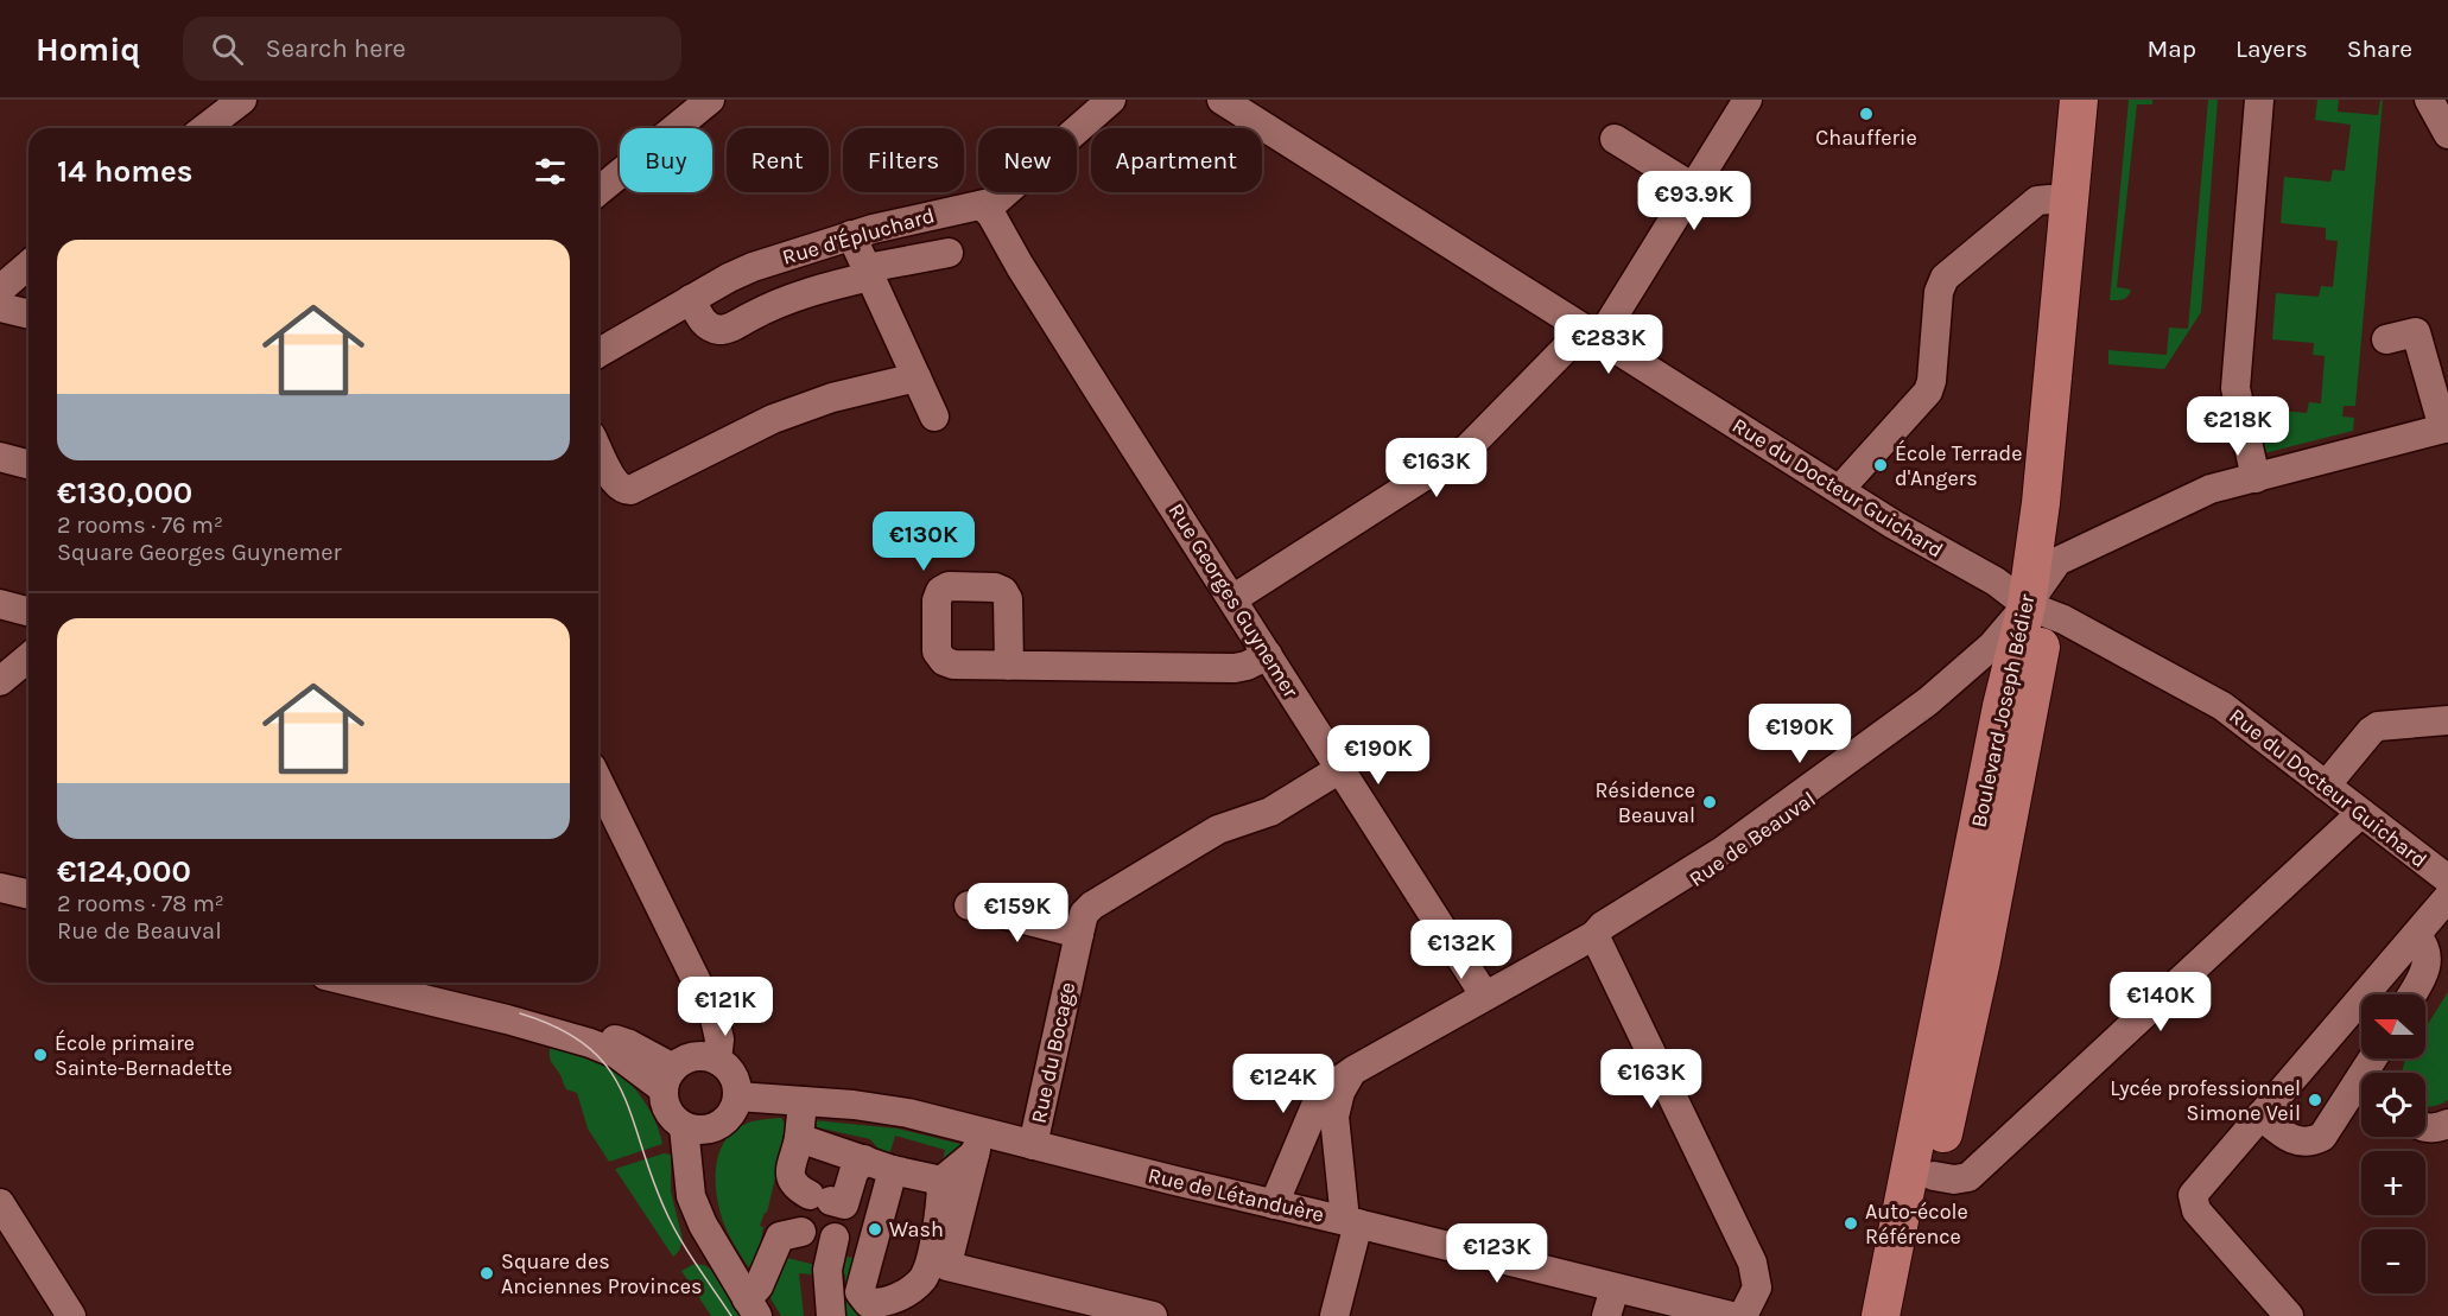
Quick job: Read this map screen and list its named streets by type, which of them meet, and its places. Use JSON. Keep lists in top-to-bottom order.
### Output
{
  "streets": {
    "main road": ["Boulevard Joseph Bédier"],
    "street": [
      "Rue d'Épluchard",
      "Rue du Docteur Guichard",
      "Rue Georges Guynemer",
      "Rue de Beauval",
      "Rue du Bocage",
      "Rue de Létanduère"
    ]
  },
  "crossings": [
    ["Rue d'Épluchard", "Rue Georges Guynemer"],
    ["Rue du Docteur Guichard", "Boulevard Joseph Bédier"],
    ["Rue du Docteur Guichard", "Rue de Beauval"],
    ["Rue Georges Guynemer", "Rue de Beauval"],
    ["Rue Georges Guynemer", "Rue du Bocage"],
    ["Boulevard Joseph Bédier", "Rue de Beauval"],
    ["Rue de Beauval", "Rue de Létanduère"],
    ["Rue du Bocage", "Rue de Létanduère"]
  ],
  "places": [
    "Chaufferie",
    "École Terrade d'Angers",
    "Résidence Beauval",
    "École primaire Sainte-Bernadette",
    "Lycée professionnel Simone Veil",
    "Auto-école Référence",
    "Wash",
    "Square des Anciennes Provinces"
  ],
  "north": "left",
  "page": {
    "header": "Homiq",
    "search": "Search here",
    "nav": ["Map", "Layers", "Share"],
    "chip": [
      "Buy",
      "Rent",
      "Filters",
      "New",
      "Apartment"
    ],
    "heading": "14 homes",
    "price": [
      "€93.9K",
      "€283K",
      "€218K",
      "€163K",
      "€130K",
      "€190K",
      "€190K",
      "€159K",
      "€132K",
      "€140K",
      "€121K",
      "€163K",
      "€124K",
      "€123K"
    ],
    "list": [
      {
        "name": "€130,000",
        "note": "2 rooms · 76 m² · Square Georges Guynemer"
      },
      {
        "name": "€124,000",
        "note": "2 rooms · 78 m² · Rue de Beauval"
      }
    ],
    "map_buttons": ["+", "−"]
  }
}
